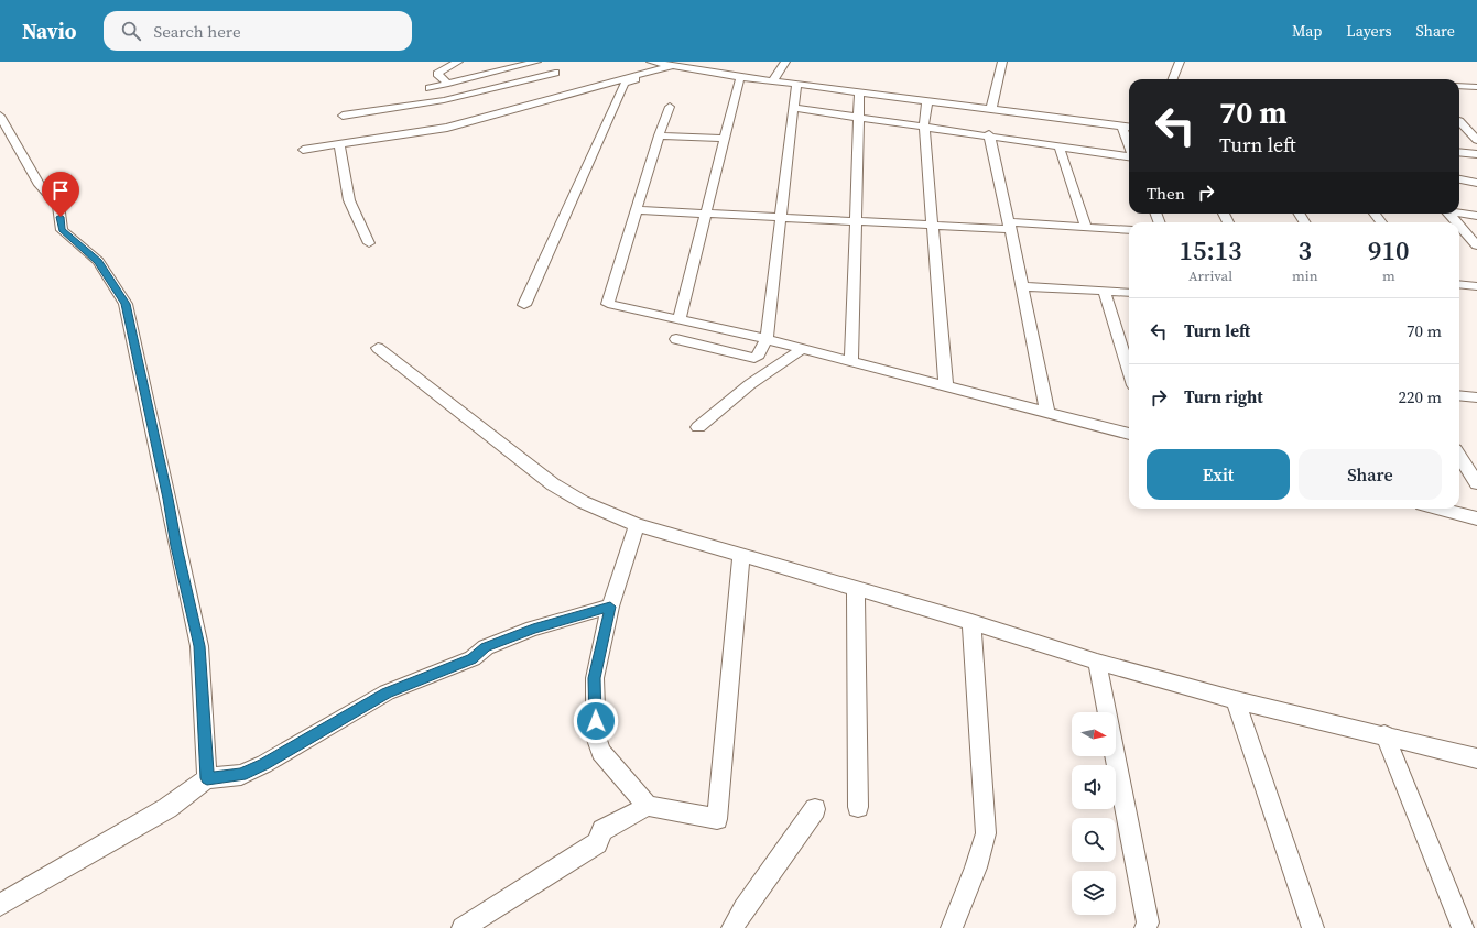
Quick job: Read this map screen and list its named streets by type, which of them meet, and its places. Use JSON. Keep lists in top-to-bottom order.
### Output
{
  "north": "right",
  "page": {
    "header": "Navio",
    "search": "Search here",
    "nav": ["Map", "Layers", "Share"],
    "turn": ["70 m", "Turn left"],
    "then": "Then",
    "eta": [
      "15:13",
      "Arrival",
      "3",
      "min",
      "910",
      "m"
    ],
    "list": [
      {
        "name": "Turn left",
        "value": "70 m"
      },
      {
        "name": "Turn right",
        "value": "220 m"
      }
    ],
    "buttons": ["Exit", "Share"]
  }
}
